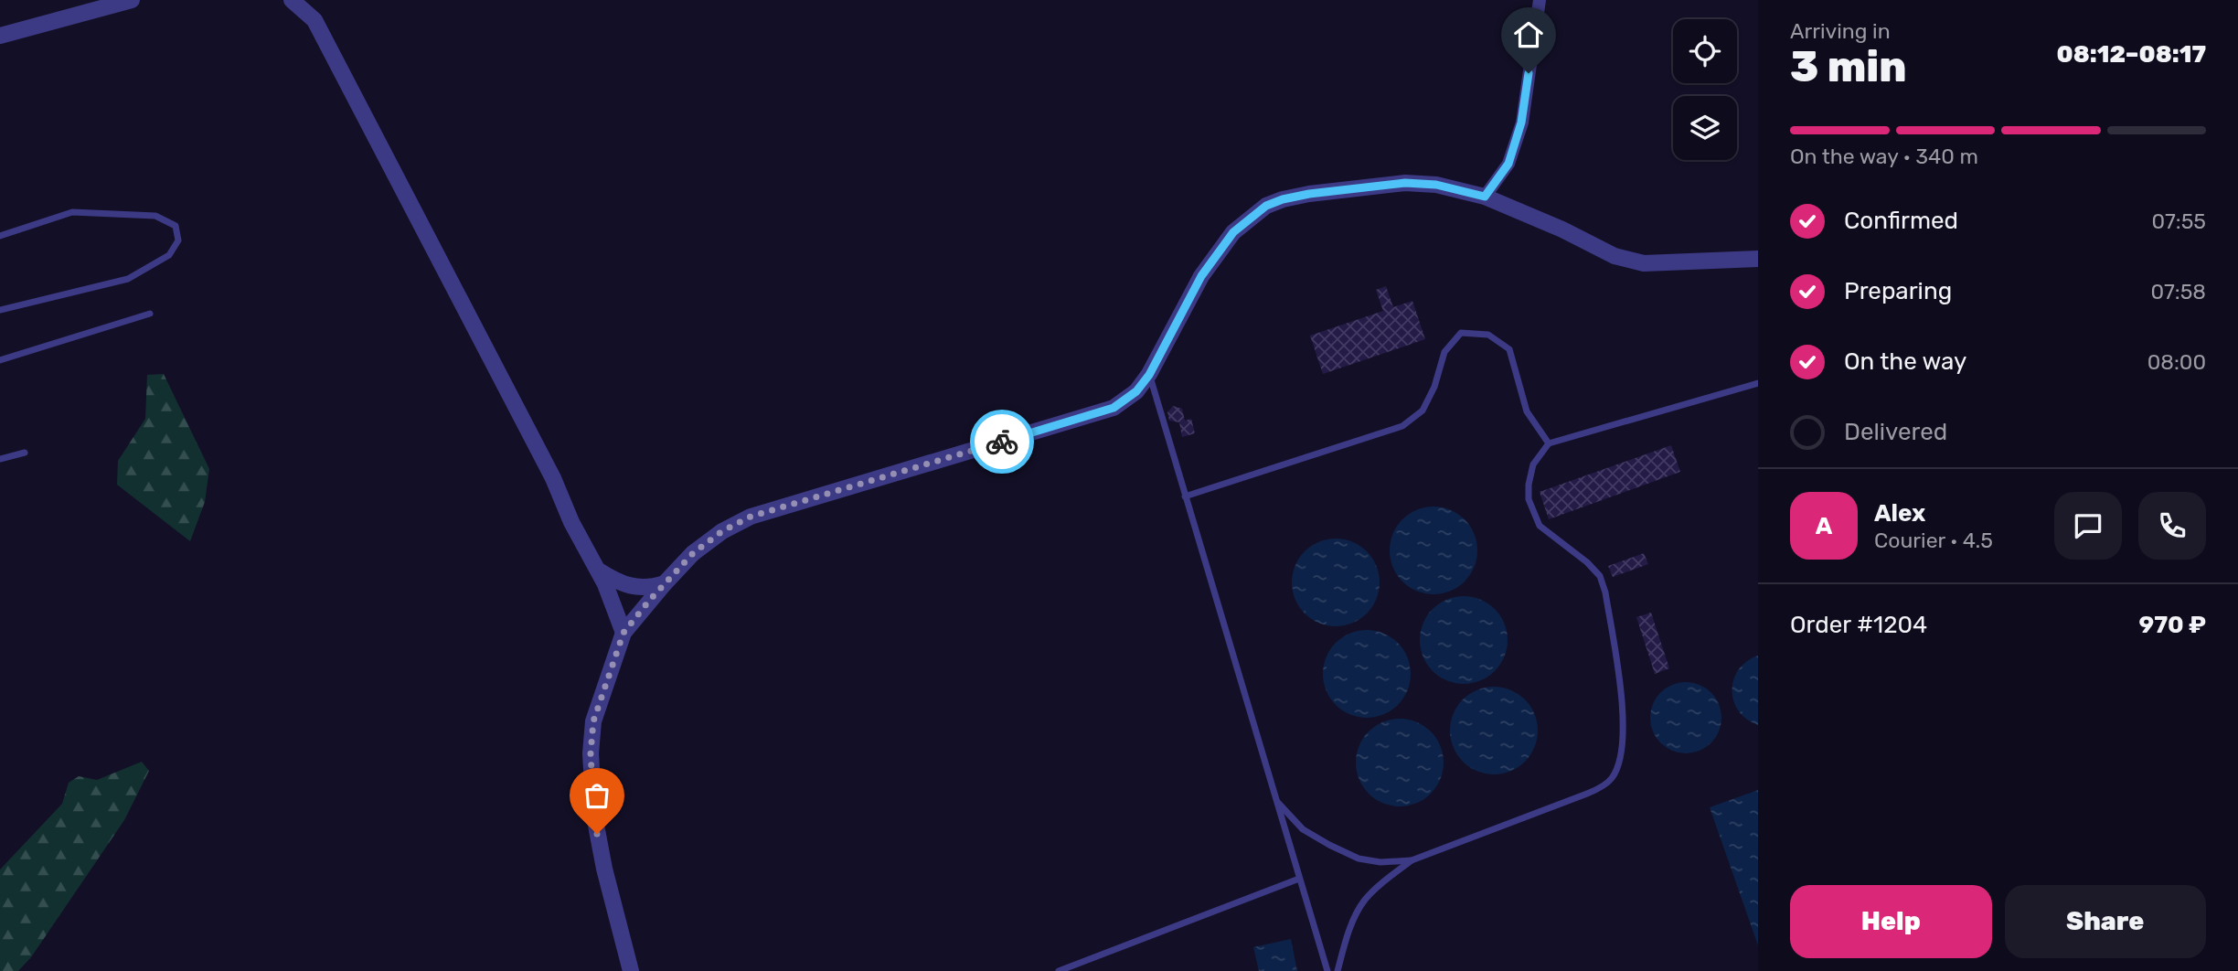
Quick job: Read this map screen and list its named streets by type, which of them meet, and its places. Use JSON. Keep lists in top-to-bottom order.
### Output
{
  "page": {
    "heading": ["3 min", "Arriving in", "08:12–08:17"],
    "panel": [
      "Alex",
      "Courier · 4.5",
      "Order #1204",
      "970 ₽"
    ],
    "bar": "On the way · 340 m",
    "list": [
      ["Confirmed", "07:55"],
      ["Preparing", "07:58"],
      ["On the way", "08:00"],
      "Delivered"
    ],
    "round": "A",
    "buttons": ["Help", "Share"]
  }
}
